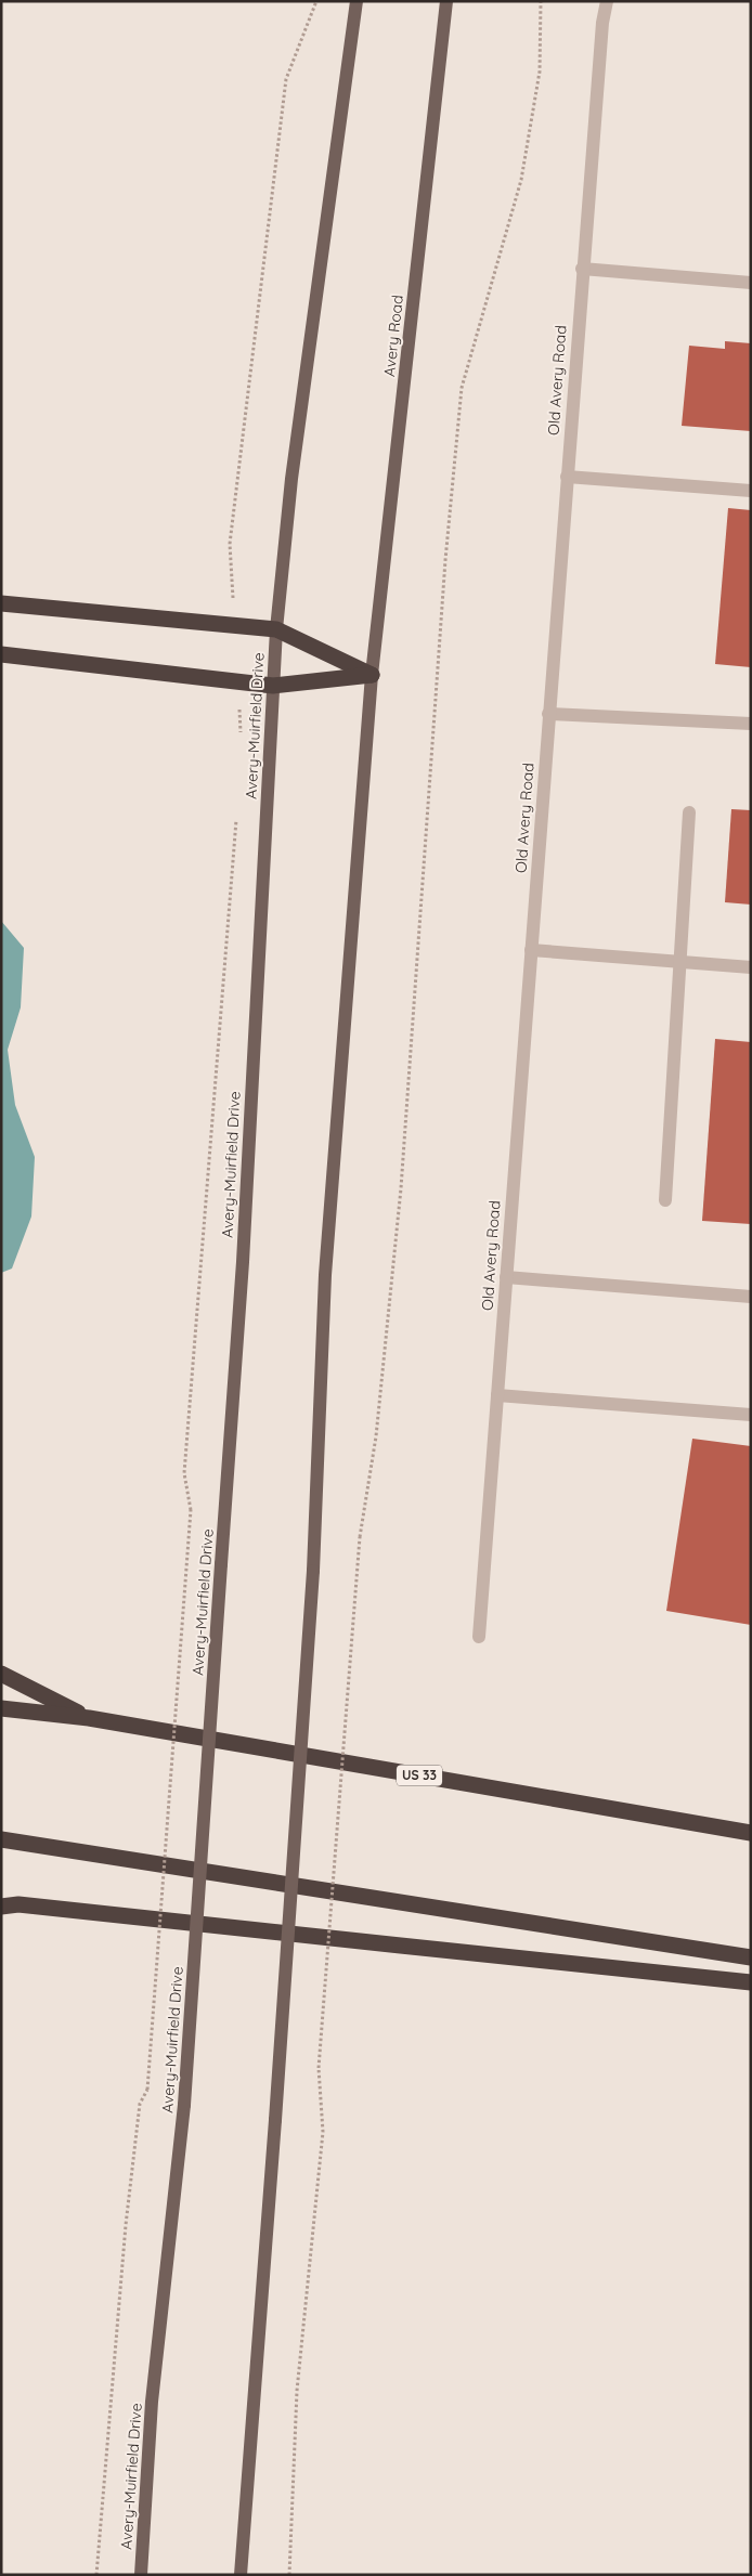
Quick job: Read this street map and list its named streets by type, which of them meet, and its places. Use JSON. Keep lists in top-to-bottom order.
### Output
{
  "streets": {
    "highway": ["US 33"],
    "main road": ["Avery Road", "Avery-Muirfield Drive"],
    "street": ["Old Avery Road"]
  }
}
